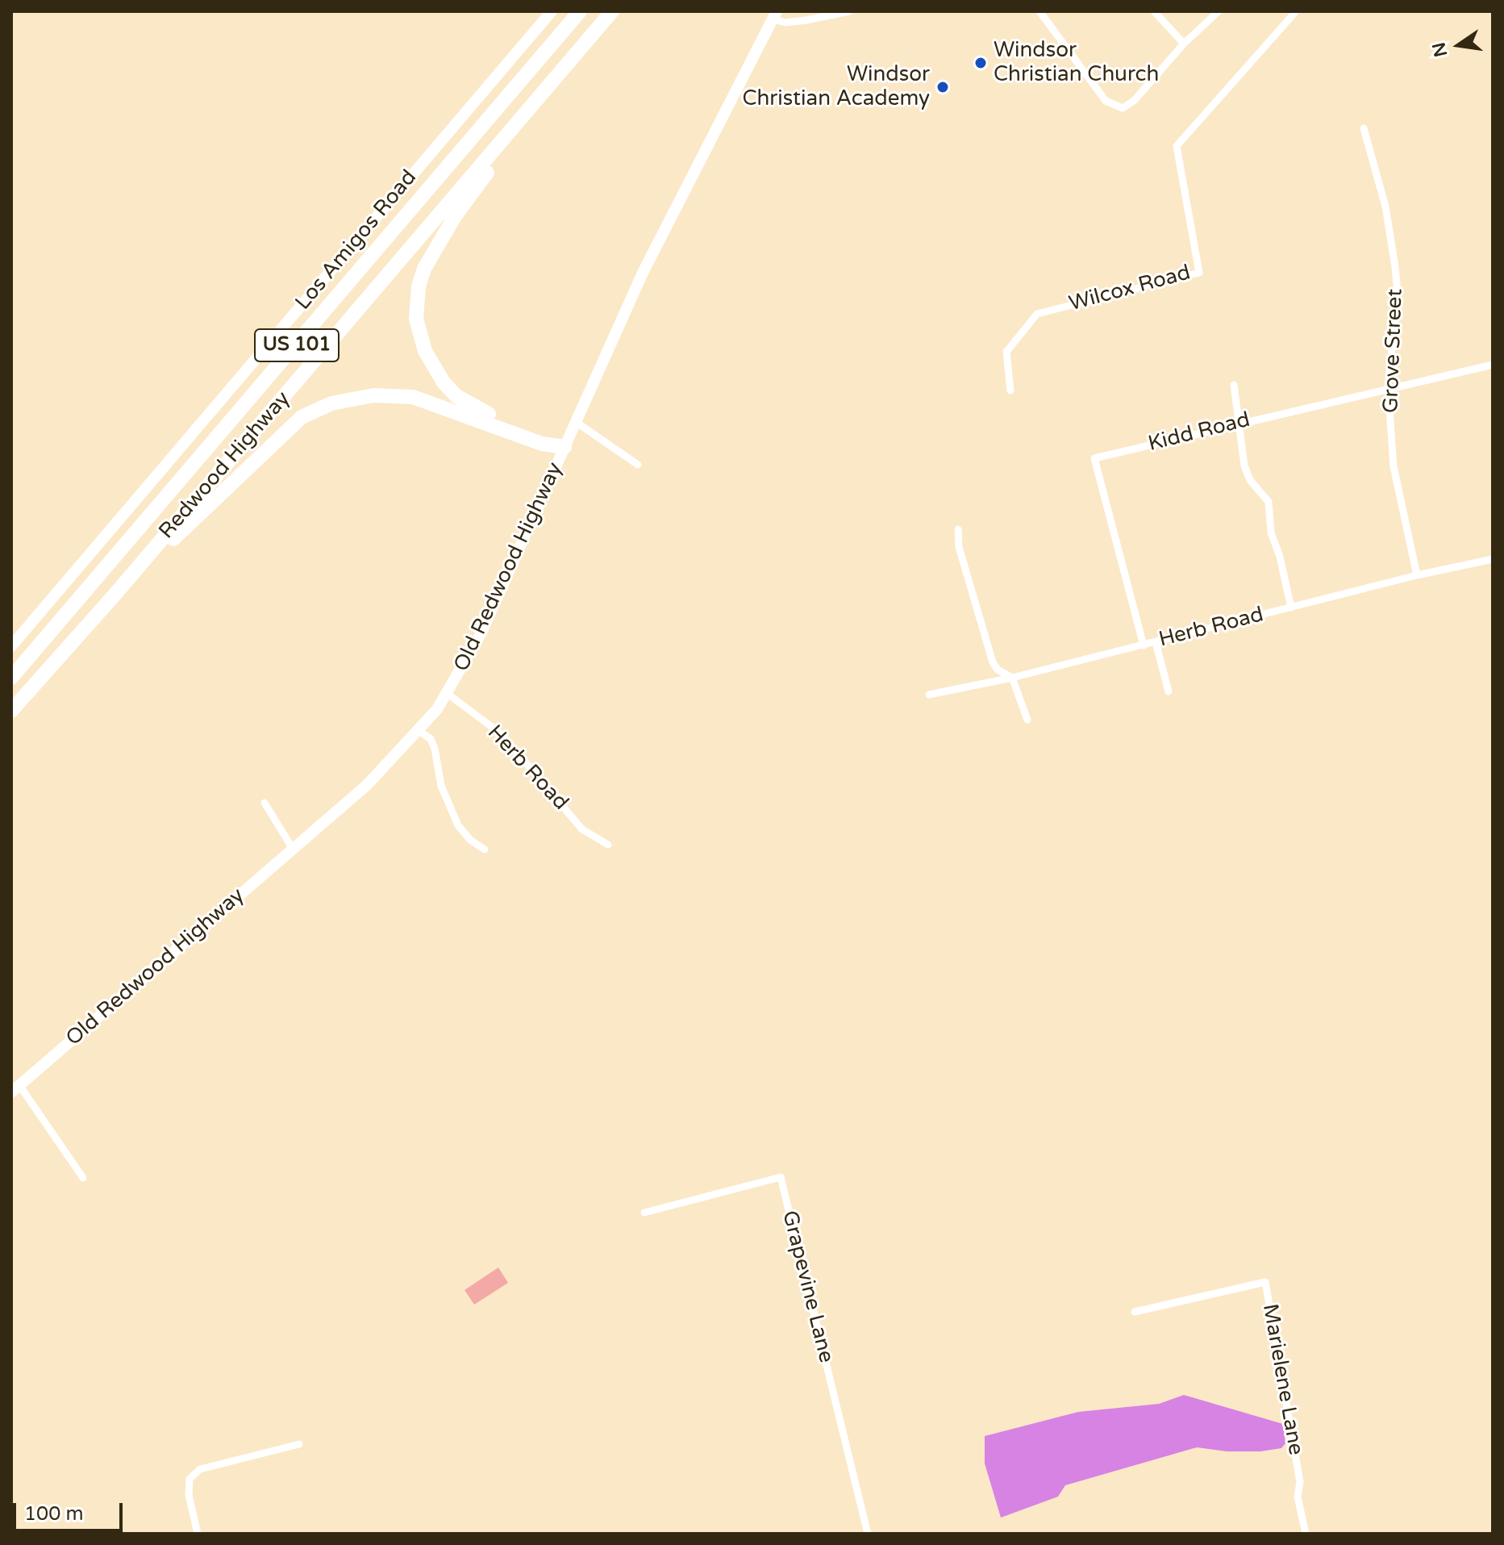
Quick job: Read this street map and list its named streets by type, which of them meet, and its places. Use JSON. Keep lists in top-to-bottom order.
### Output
{
  "streets": {
    "highway": ["US 101", "Redwood Highway"],
    "main road": ["Los Amigos Road", "Old Redwood Highway"],
    "street": [
      "Wilcox Road",
      "Grove Street",
      "Kidd Road",
      "Herb Road",
      "Grapevine Lane",
      "Marielene Lane"
    ]
  },
  "crossings": [
    ["Grove Street", "Kidd Road"],
    ["Grove Street", "Herb Road"],
    ["Kidd Road", "Herb Road"],
    ["Old Redwood Highway", "Herb Road"]
  ],
  "places": ["Windsor Christian Church", "Windsor Christian Academy"],
  "scale_bar": "100 m",
  "north": "left"
}
